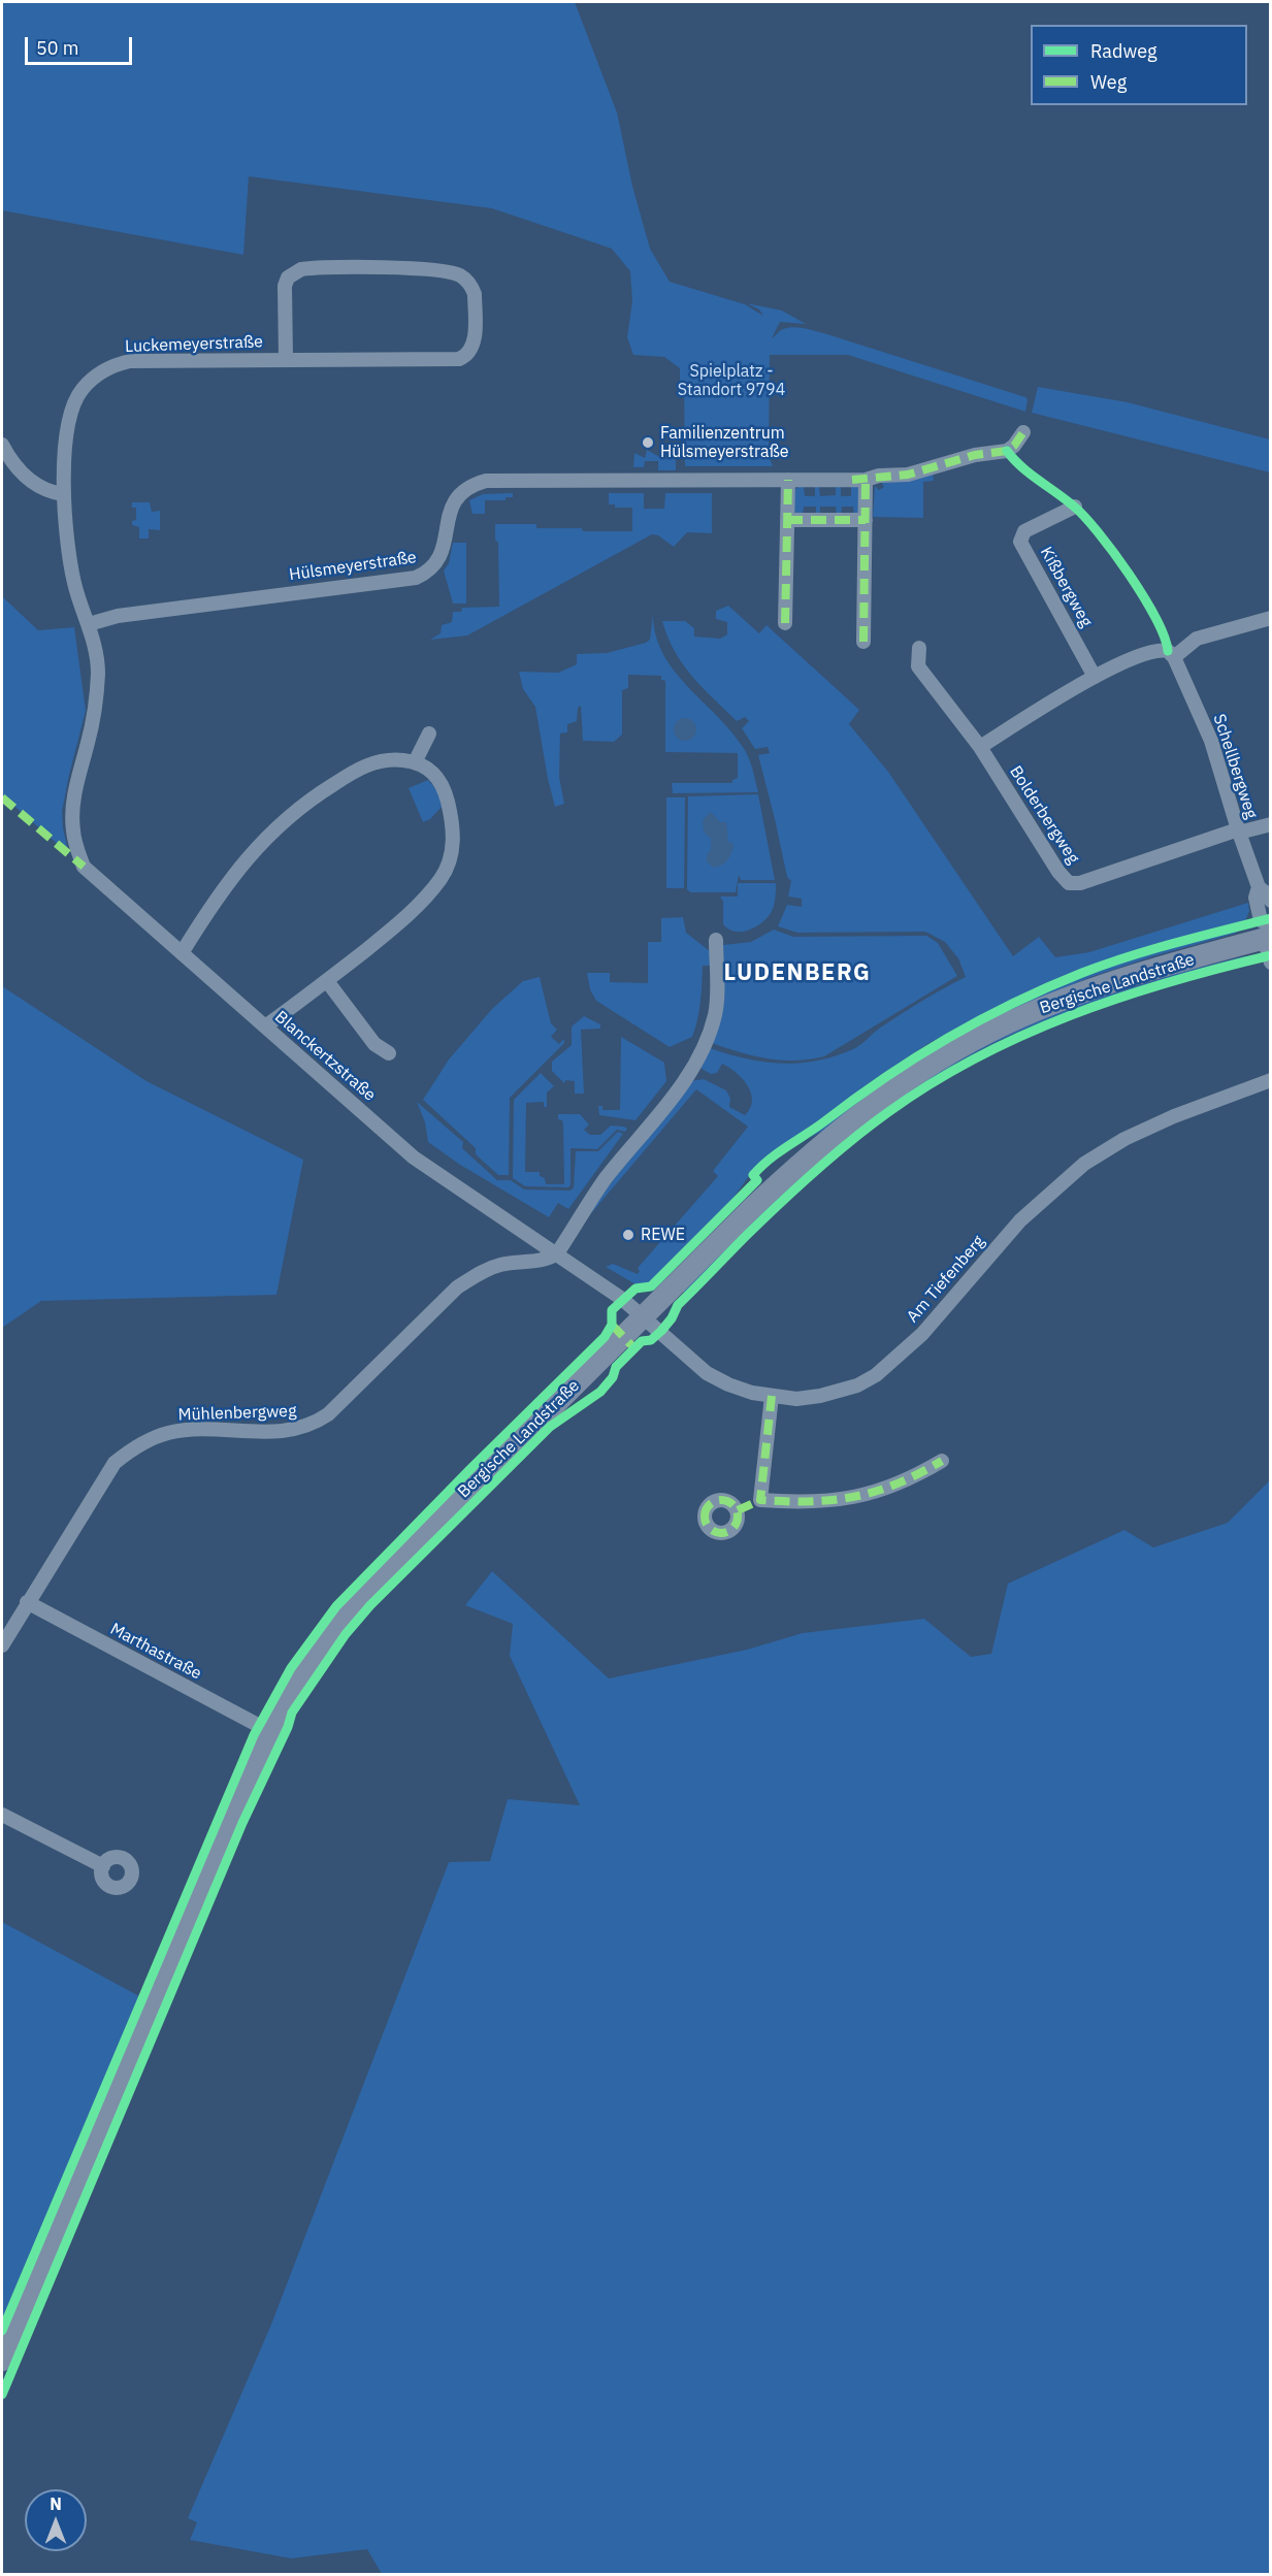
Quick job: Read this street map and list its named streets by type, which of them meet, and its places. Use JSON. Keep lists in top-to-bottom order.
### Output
{
  "streets": {
    "main road": ["Bergische Landstraße"],
    "street": [
      "Luckemeyerstraße",
      "Hülsmeyerstraße",
      "Kißbergweg",
      "Schellbergweg",
      "Bolderbergweg",
      "Blanckertzstraße",
      "Am Tiefenberg",
      "Mühlenbergweg",
      "Marthastraße"
    ]
  },
  "crossings": [
    ["Luckemeyerstraße", "Hülsmeyerstraße"],
    ["Luckemeyerstraße", "Blanckertzstraße"],
    ["Schellbergweg", "Bolderbergweg"],
    ["Schellbergweg", "Bergische Landstraße"],
    ["Bergische Landstraße", "Blanckertzstraße"],
    ["Bergische Landstraße", "Am Tiefenberg"],
    ["Bergische Landstraße", "Marthastraße"],
    ["Blanckertzstraße", "Am Tiefenberg"],
    ["Blanckertzstraße", "Mühlenbergweg"],
    ["Mühlenbergweg", "Marthastraße"]
  ],
  "districts": ["LUDENBERG"],
  "parks": ["Spielplatz - Standort 9794"],
  "places": ["Familienzentrum Hülsmeyerstraße", "REWE"],
  "legend": ["Radweg", "Weg"],
  "scale_bar": "50 m",
  "north": "top"
}
